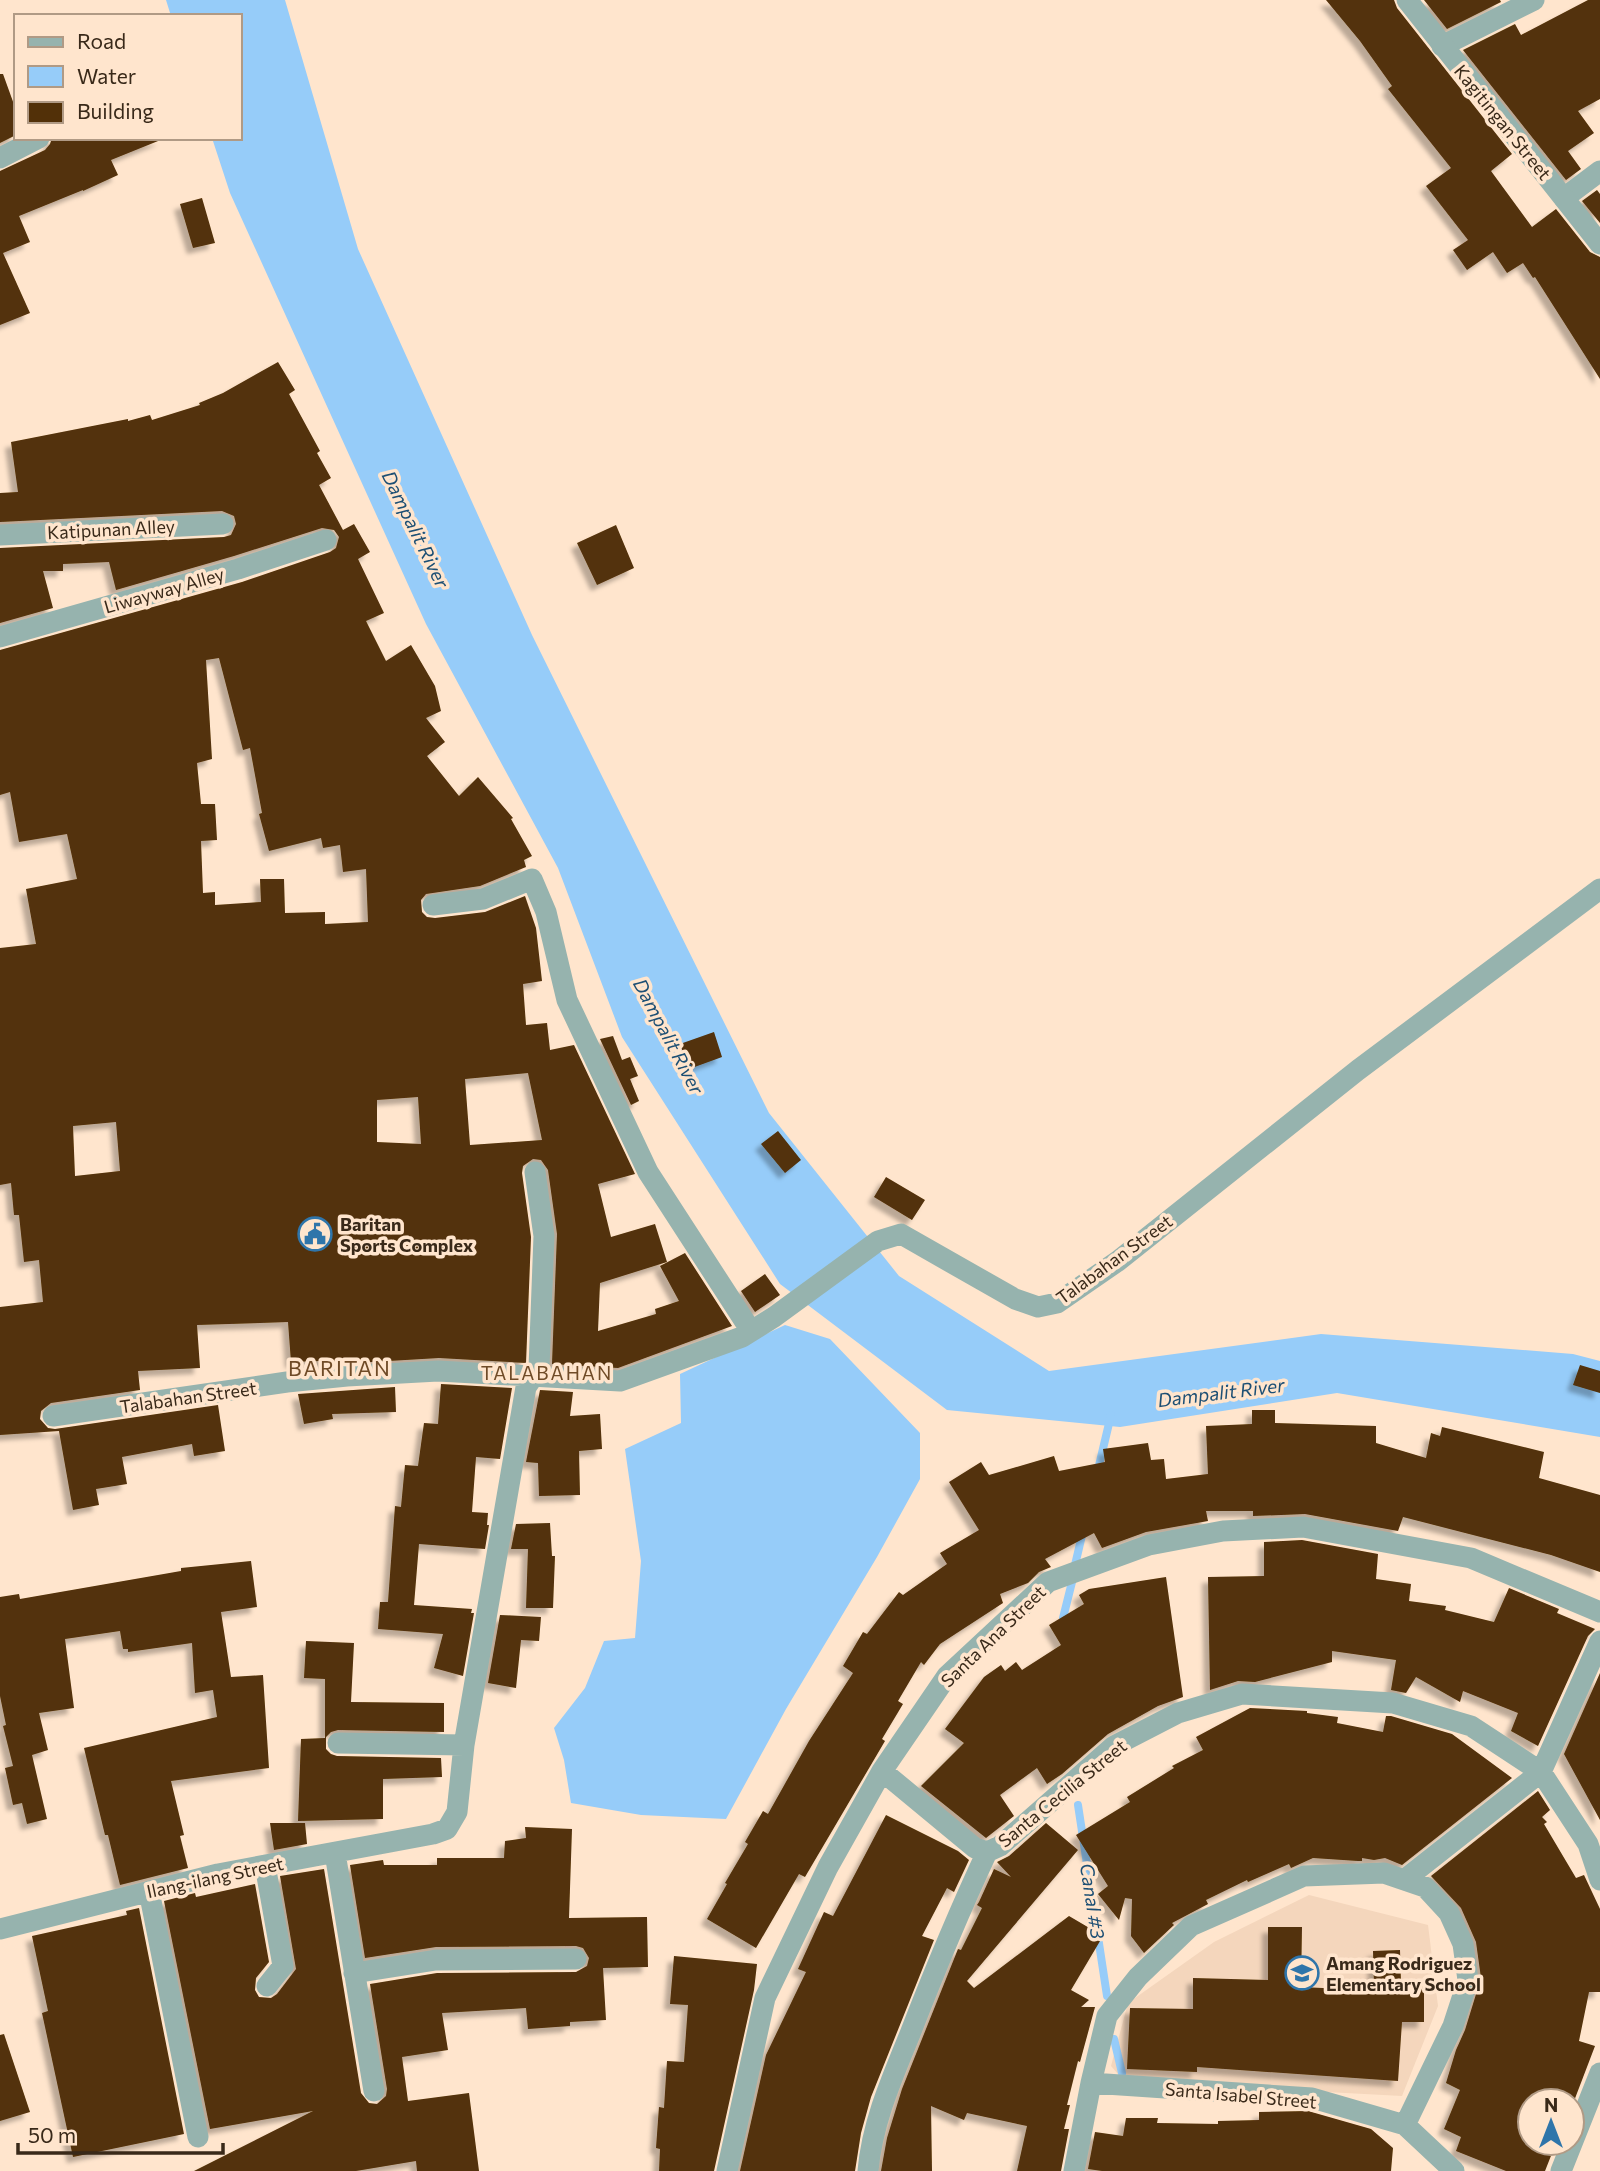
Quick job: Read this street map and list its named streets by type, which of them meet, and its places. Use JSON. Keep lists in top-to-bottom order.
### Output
{
  "streets": {
    "street": [
      "Kagitingan Street",
      "Katipunan Alley",
      "Liwayway Alley",
      "Talabahan Street",
      "Santa Ana Street",
      "Santa Cecilia Street",
      "Ilang-ilang Street",
      "Santa Isabel Street"
    ]
  },
  "crossings": [
    ["Santa Ana Street", "Santa Cecilia Street"]
  ],
  "districts": ["BARITAN", "TALABAHAN"],
  "water": ["Dampalit River", "Canal #3"],
  "places": {
    "public building": ["Baritan Sports Complex"],
    "school or university": ["Amang Rodriguez Elementary School"]
  },
  "legend": ["Road", "Water", "Building"],
  "scale_bar": "50 m",
  "north": "top"
}
